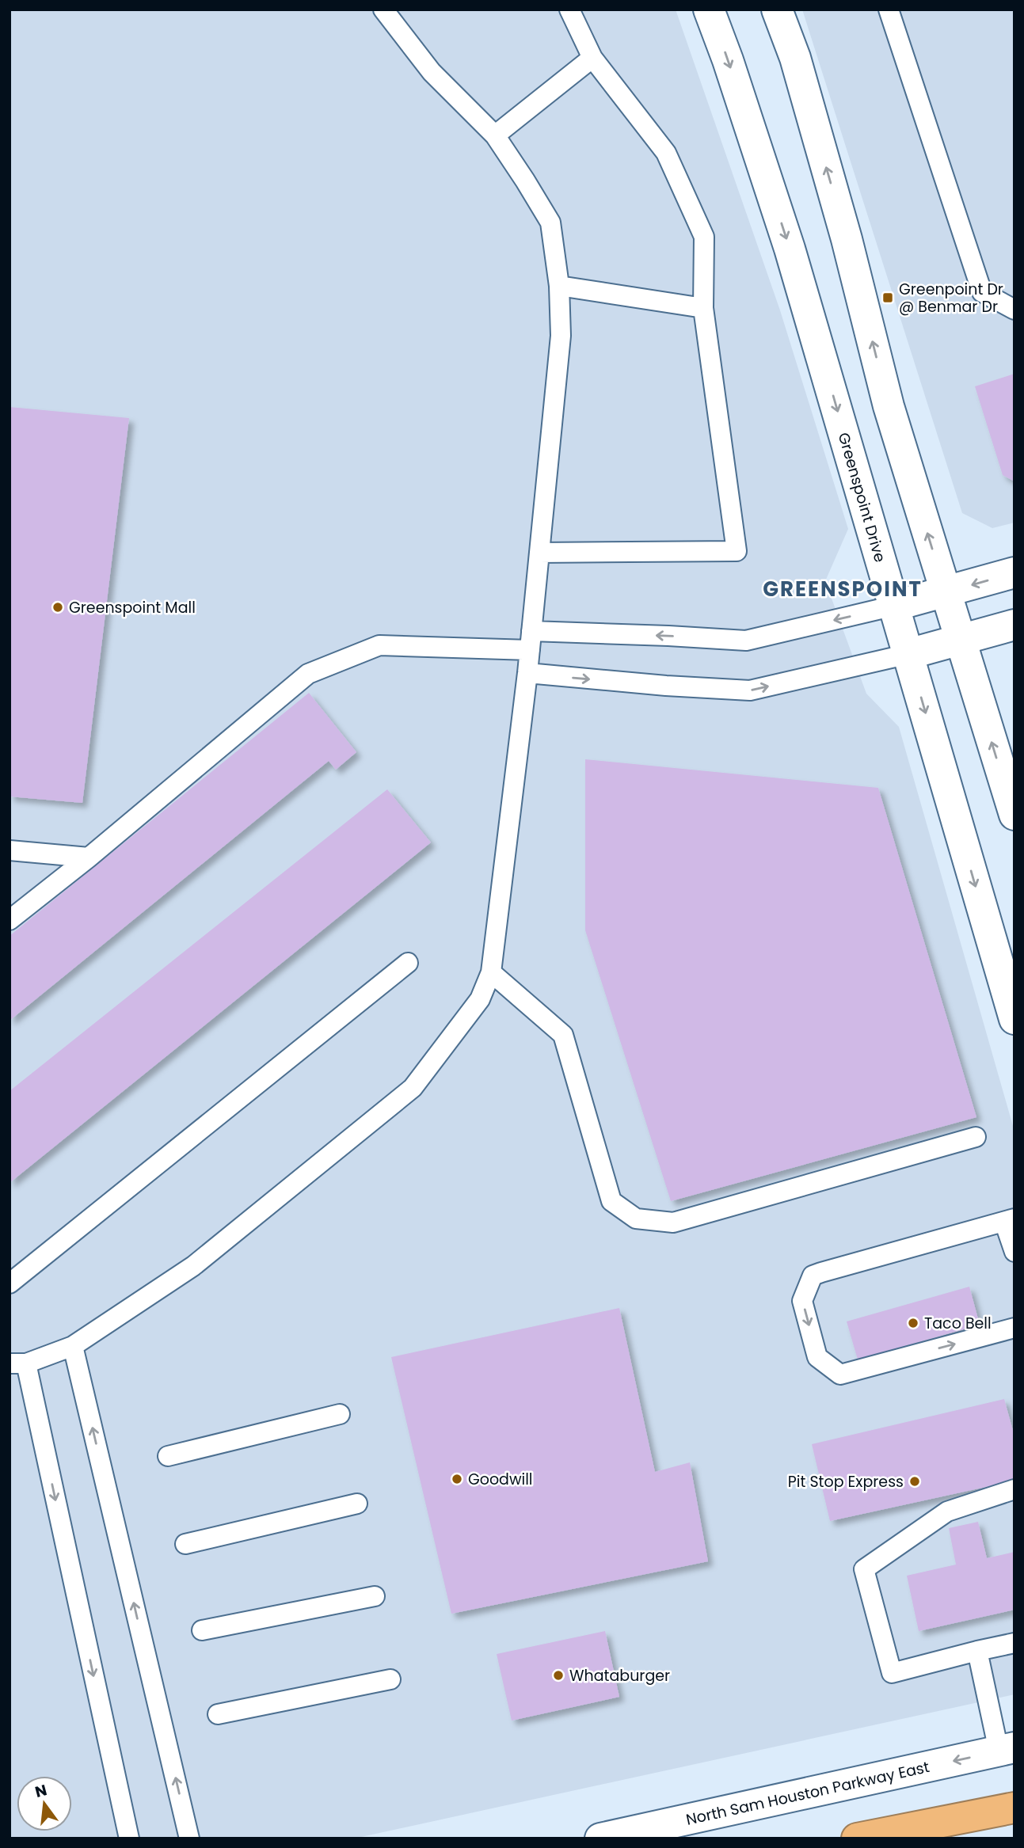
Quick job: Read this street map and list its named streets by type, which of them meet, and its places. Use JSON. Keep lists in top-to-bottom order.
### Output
{
  "streets": {
    "street": ["Greenspoint Drive", "North Sam Houston Parkway East"]
  },
  "one_way": ["North Sam Houston Parkway East"],
  "districts": ["GREENSPOINT"],
  "places": {
    "transit": ["Greenpoint Dr @ Benmar Dr"],
    "other": [
      "Greenspoint Mall",
      "Taco Bell",
      "Goodwill",
      "Pit Stop Express",
      "Whataburger"
    ]
  },
  "north": "top"
}
